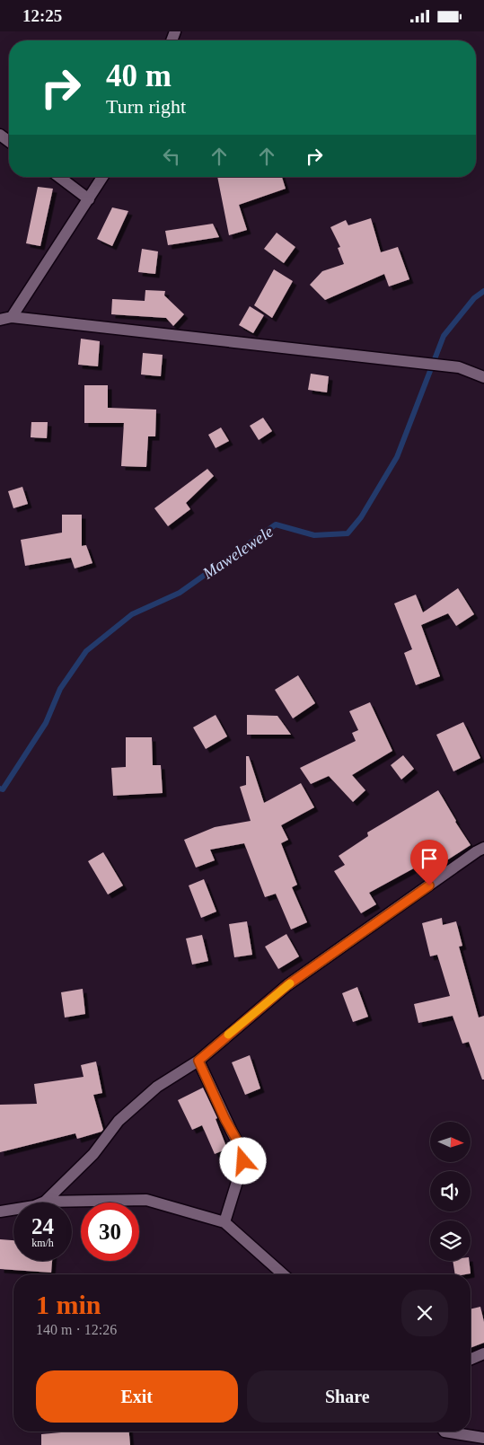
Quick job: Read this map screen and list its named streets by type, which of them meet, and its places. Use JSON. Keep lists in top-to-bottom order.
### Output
{
  "water": ["Mawelewele"],
  "north": "right",
  "page": {
    "status": "12:25",
    "turn": ["40 m", "Turn right"],
    "speed": "24 km/h",
    "limit": "30",
    "heading": ["1 min", "140 m · 12:26"],
    "buttons": ["Exit", "Share"]
  }
}
